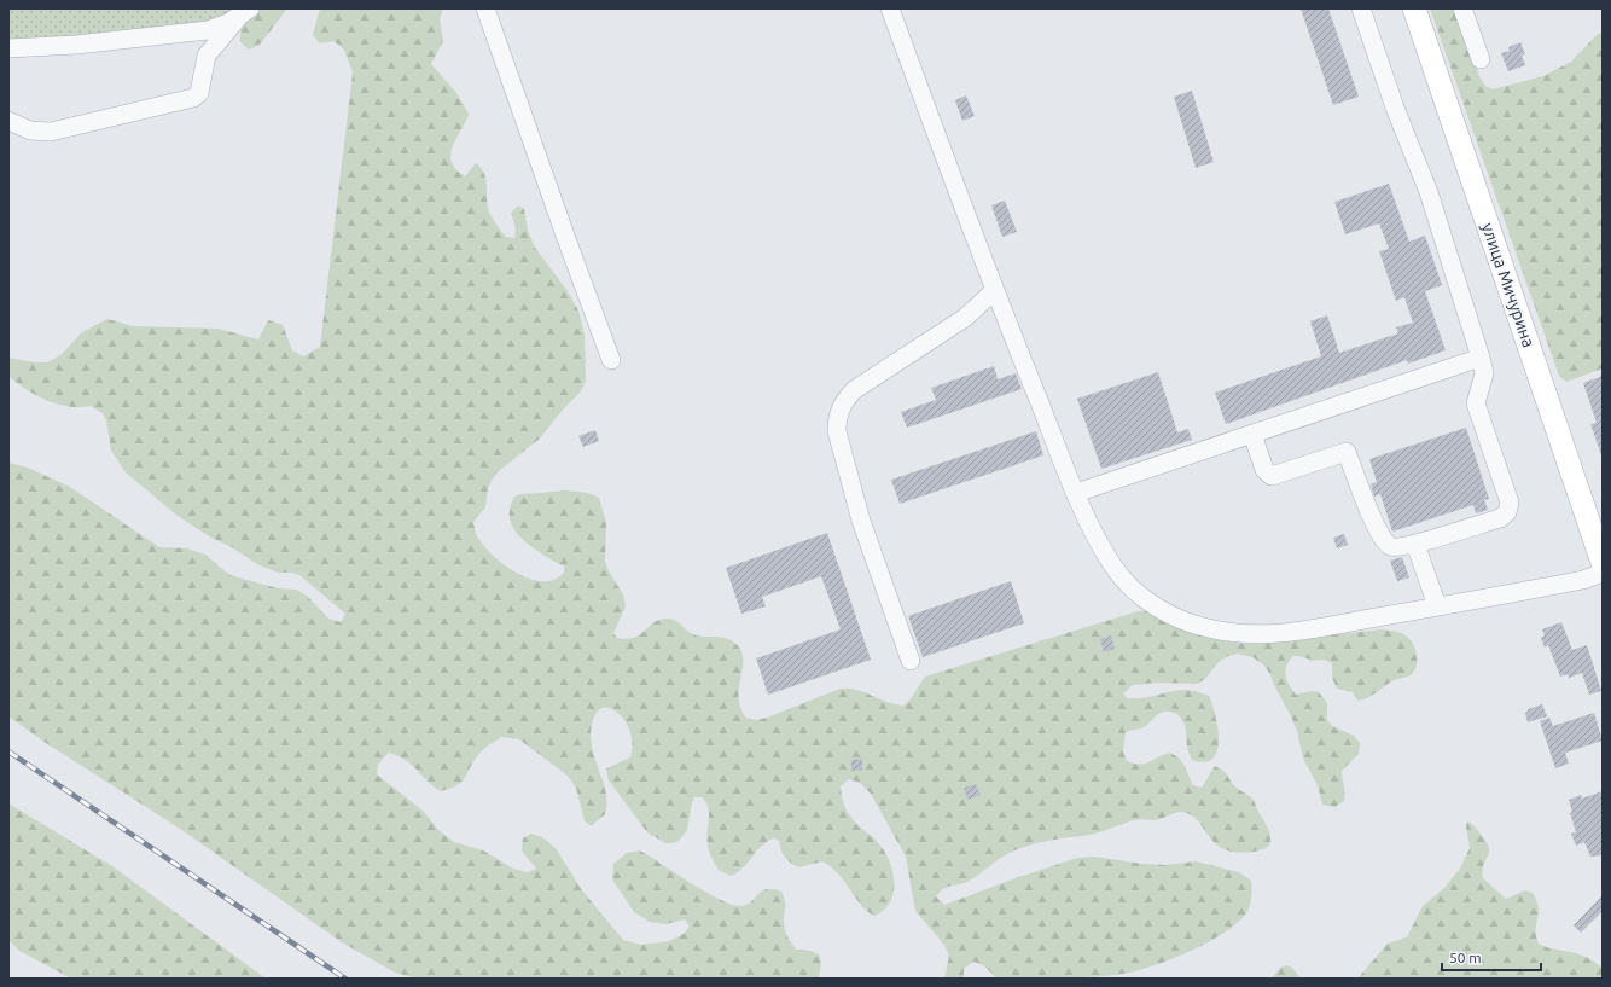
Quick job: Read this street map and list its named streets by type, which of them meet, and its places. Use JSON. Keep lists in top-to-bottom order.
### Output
{
  "streets": {
    "main road": ["улица Мичурина"]
  },
  "scale_bar": "50 m"
}
